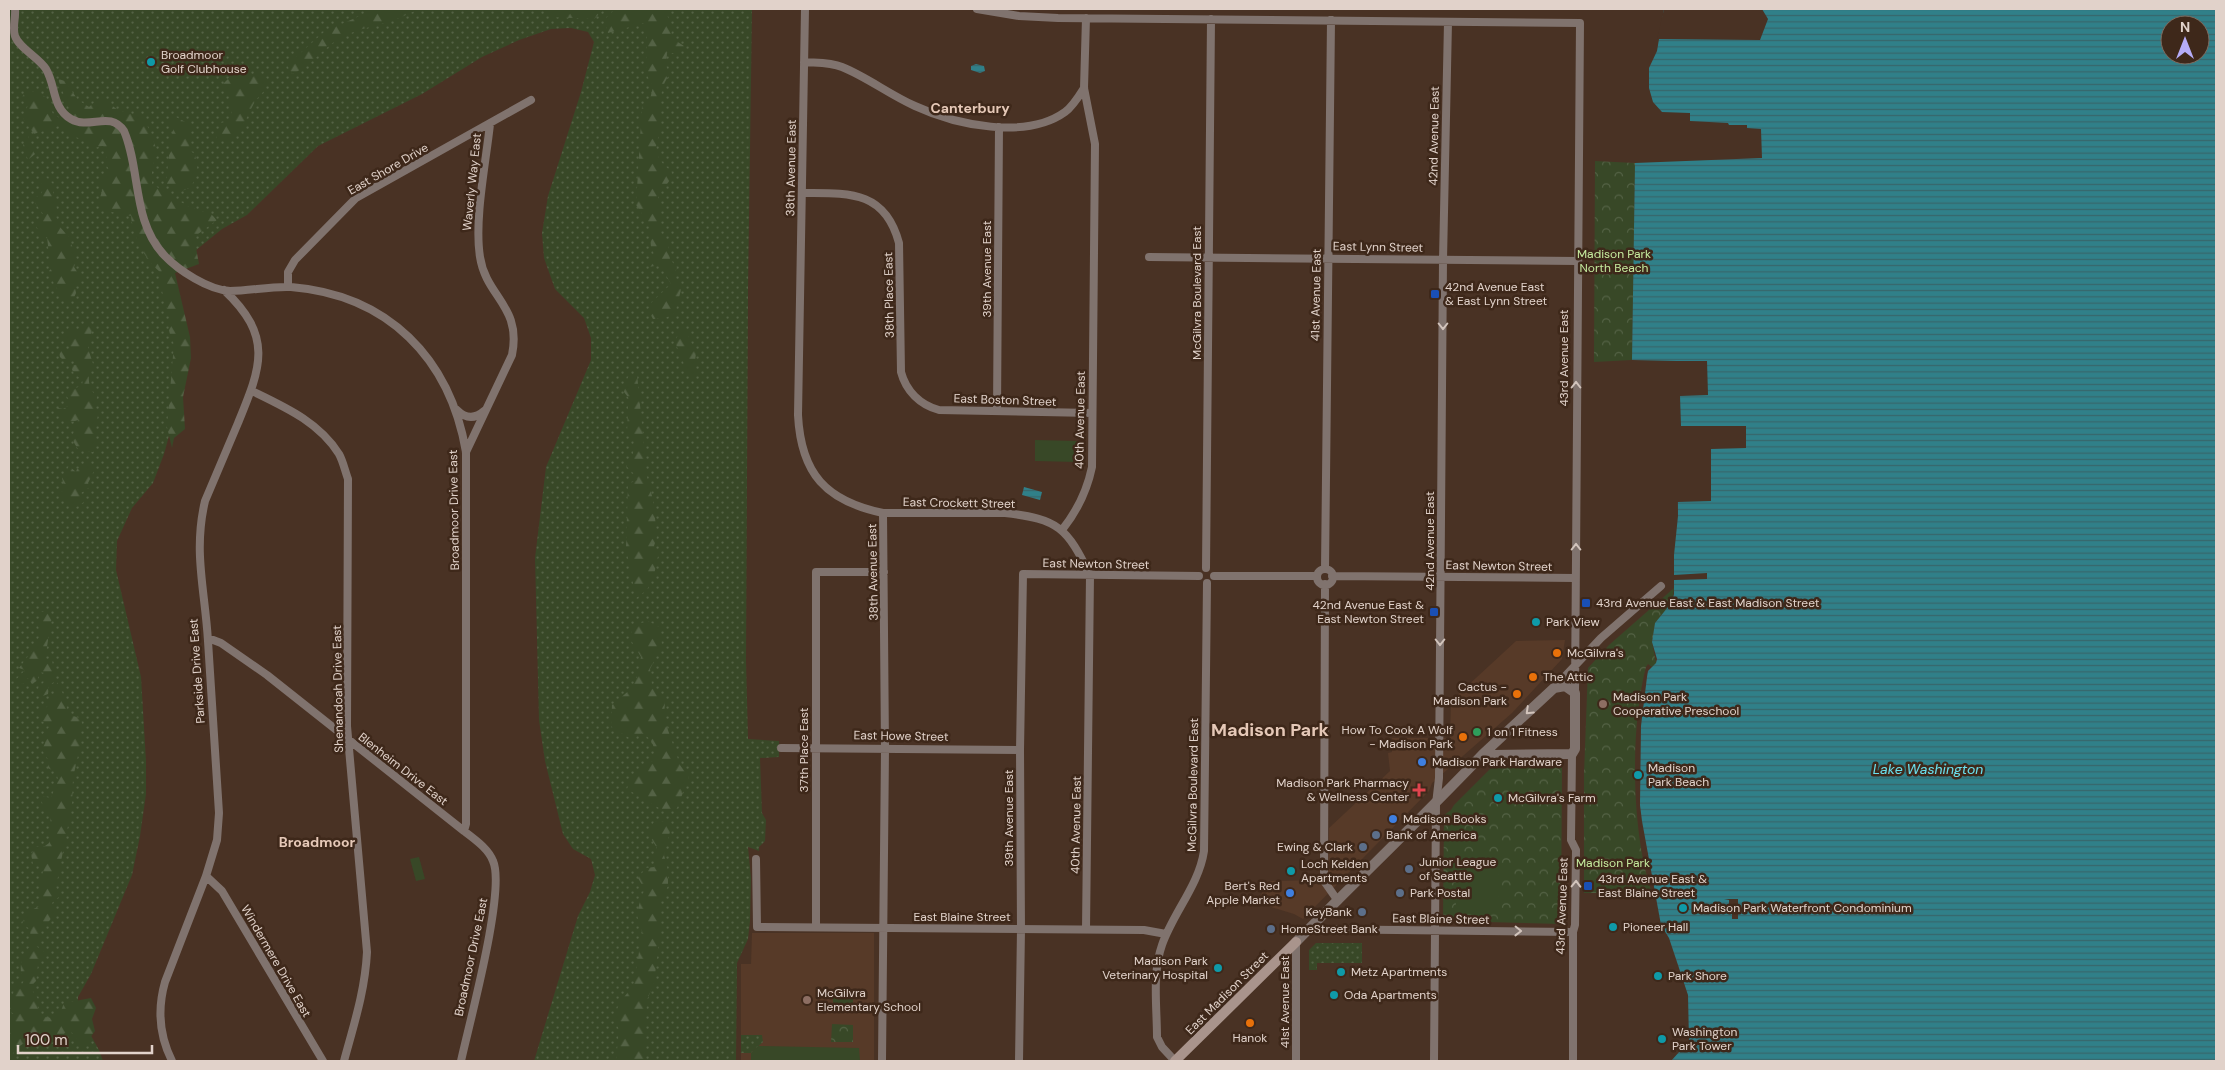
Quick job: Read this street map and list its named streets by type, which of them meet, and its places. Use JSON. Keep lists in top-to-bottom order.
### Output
{
  "streets": {
    "main road": ["East Madison Street"],
    "street": [
      "42nd Avenue East",
      "38th Avenue East",
      "East Shore Drive",
      "Waverly Way East",
      "East Lynn Street",
      "39th Avenue East",
      "McGilvra Boulevard East",
      "38th Place East",
      "41st Avenue East",
      "43rd Avenue East",
      "East Boston Street",
      "40th Avenue East",
      "East Crockett Street",
      "Broadmoor Drive East",
      "East Newton Street",
      "Parkside Drive East",
      "Shenandoah Drive East",
      "East Howe Street",
      "37th Place East",
      "Blenheim Drive East",
      "East Blaine Street",
      "Windermere Drive East"
    ]
  },
  "crossings": [
    ["42nd Avenue East", "East Lynn Street"],
    ["42nd Avenue East", "43rd Avenue East"],
    ["42nd Avenue East", "East Newton Street"],
    ["42nd Avenue East", "East Blaine Street"],
    ["42nd Avenue East", "East Madison Street"],
    ["38th Avenue East", "38th Place East"],
    ["38th Avenue East", "East Crockett Street"],
    ["38th Avenue East", "East Howe Street"],
    ["38th Avenue East", "37th Place East"],
    ["38th Avenue East", "East Blaine Street"],
    ["East Shore Drive", "Waverly Way East"],
    ["East Shore Drive", "Broadmoor Drive East"],
    ["Waverly Way East", "Broadmoor Drive East"],
    ["East Lynn Street", "McGilvra Boulevard East"],
    ["East Lynn Street", "41st Avenue East"],
    ["East Lynn Street", "43rd Avenue East"],
    ["39th Avenue East", "East Boston Street"],
    ["39th Avenue East", "East Newton Street"],
    ["39th Avenue East", "East Howe Street"],
    ["39th Avenue East", "East Blaine Street"],
    ["McGilvra Boulevard East", "East Newton Street"],
    ["McGilvra Boulevard East", "East Blaine Street"],
    ["McGilvra Boulevard East", "East Madison Street"],
    ["38th Place East", "East Boston Street"],
    ["41st Avenue East", "East Newton Street"],
    ["41st Avenue East", "East Madison Street"],
    ["43rd Avenue East", "East Newton Street"],
    ["43rd Avenue East", "East Blaine Street"],
    ["43rd Avenue East", "East Madison Street"],
    ["East Boston Street", "40th Avenue East"],
    ["40th Avenue East", "East Crockett Street"],
    ["40th Avenue East", "East Newton Street"],
    ["40th Avenue East", "East Blaine Street"],
    ["Broadmoor Drive East", "Parkside Drive East"],
    ["Broadmoor Drive East", "Blenheim Drive East"],
    ["Parkside Drive East", "Shenandoah Drive East"],
    ["Parkside Drive East", "Blenheim Drive East"],
    ["Parkside Drive East", "Windermere Drive East"],
    ["Shenandoah Drive East", "Blenheim Drive East"],
    ["East Howe Street", "37th Place East"],
    ["37th Place East", "East Blaine Street"],
    ["East Blaine Street", "East Madison Street"]
  ],
  "one_way": ["42nd Avenue East", "43rd Avenue East"],
  "districts": ["Canterbury", "Madison Park", "Broadmoor"],
  "water": ["Lake Washington"],
  "parks": ["Madison Park North Beach", "Madison Park"],
  "places": {
    "other": [
      "Broadmoor Golf Clubhouse",
      "Park View",
      "McGilvra's",
      "The Attic",
      "Cactus - Madison Park",
      "Madison Park Cooperative Preschool",
      "1 on 1 Fitness",
      "How To Cook A Wolf - Madison Park",
      "Madison Park Hardware",
      "Madison Park Beach",
      "McGilvra's Farm",
      "Madison Books",
      "Bank of America",
      "Ewing & Clark",
      "Junior League of Seattle",
      "Loch Kelden Apartments",
      "Bert's Red Apple Market",
      "Park Postal",
      "Madison Park Waterfront Condominium",
      "KeyBank",
      "Pioneer Hall",
      "HomeStreet Bank",
      "Madison Park Veterinary Hospital",
      "Metz Apartments",
      "Park Shore",
      "Oda Apartments",
      "McGilvra Elementary School",
      "Hanok",
      "Washington Park Tower"
    ],
    "transit": [
      "42nd Avenue East & East Lynn Street",
      "43rd Avenue East & East Madison Street",
      "42nd Avenue East & East Newton Street",
      "43rd Avenue East & East Blaine Street"
    ],
    "health": ["Madison Park Pharmacy & Wellness Center"]
  },
  "scale_bar": "100 m",
  "north": "top"
}
